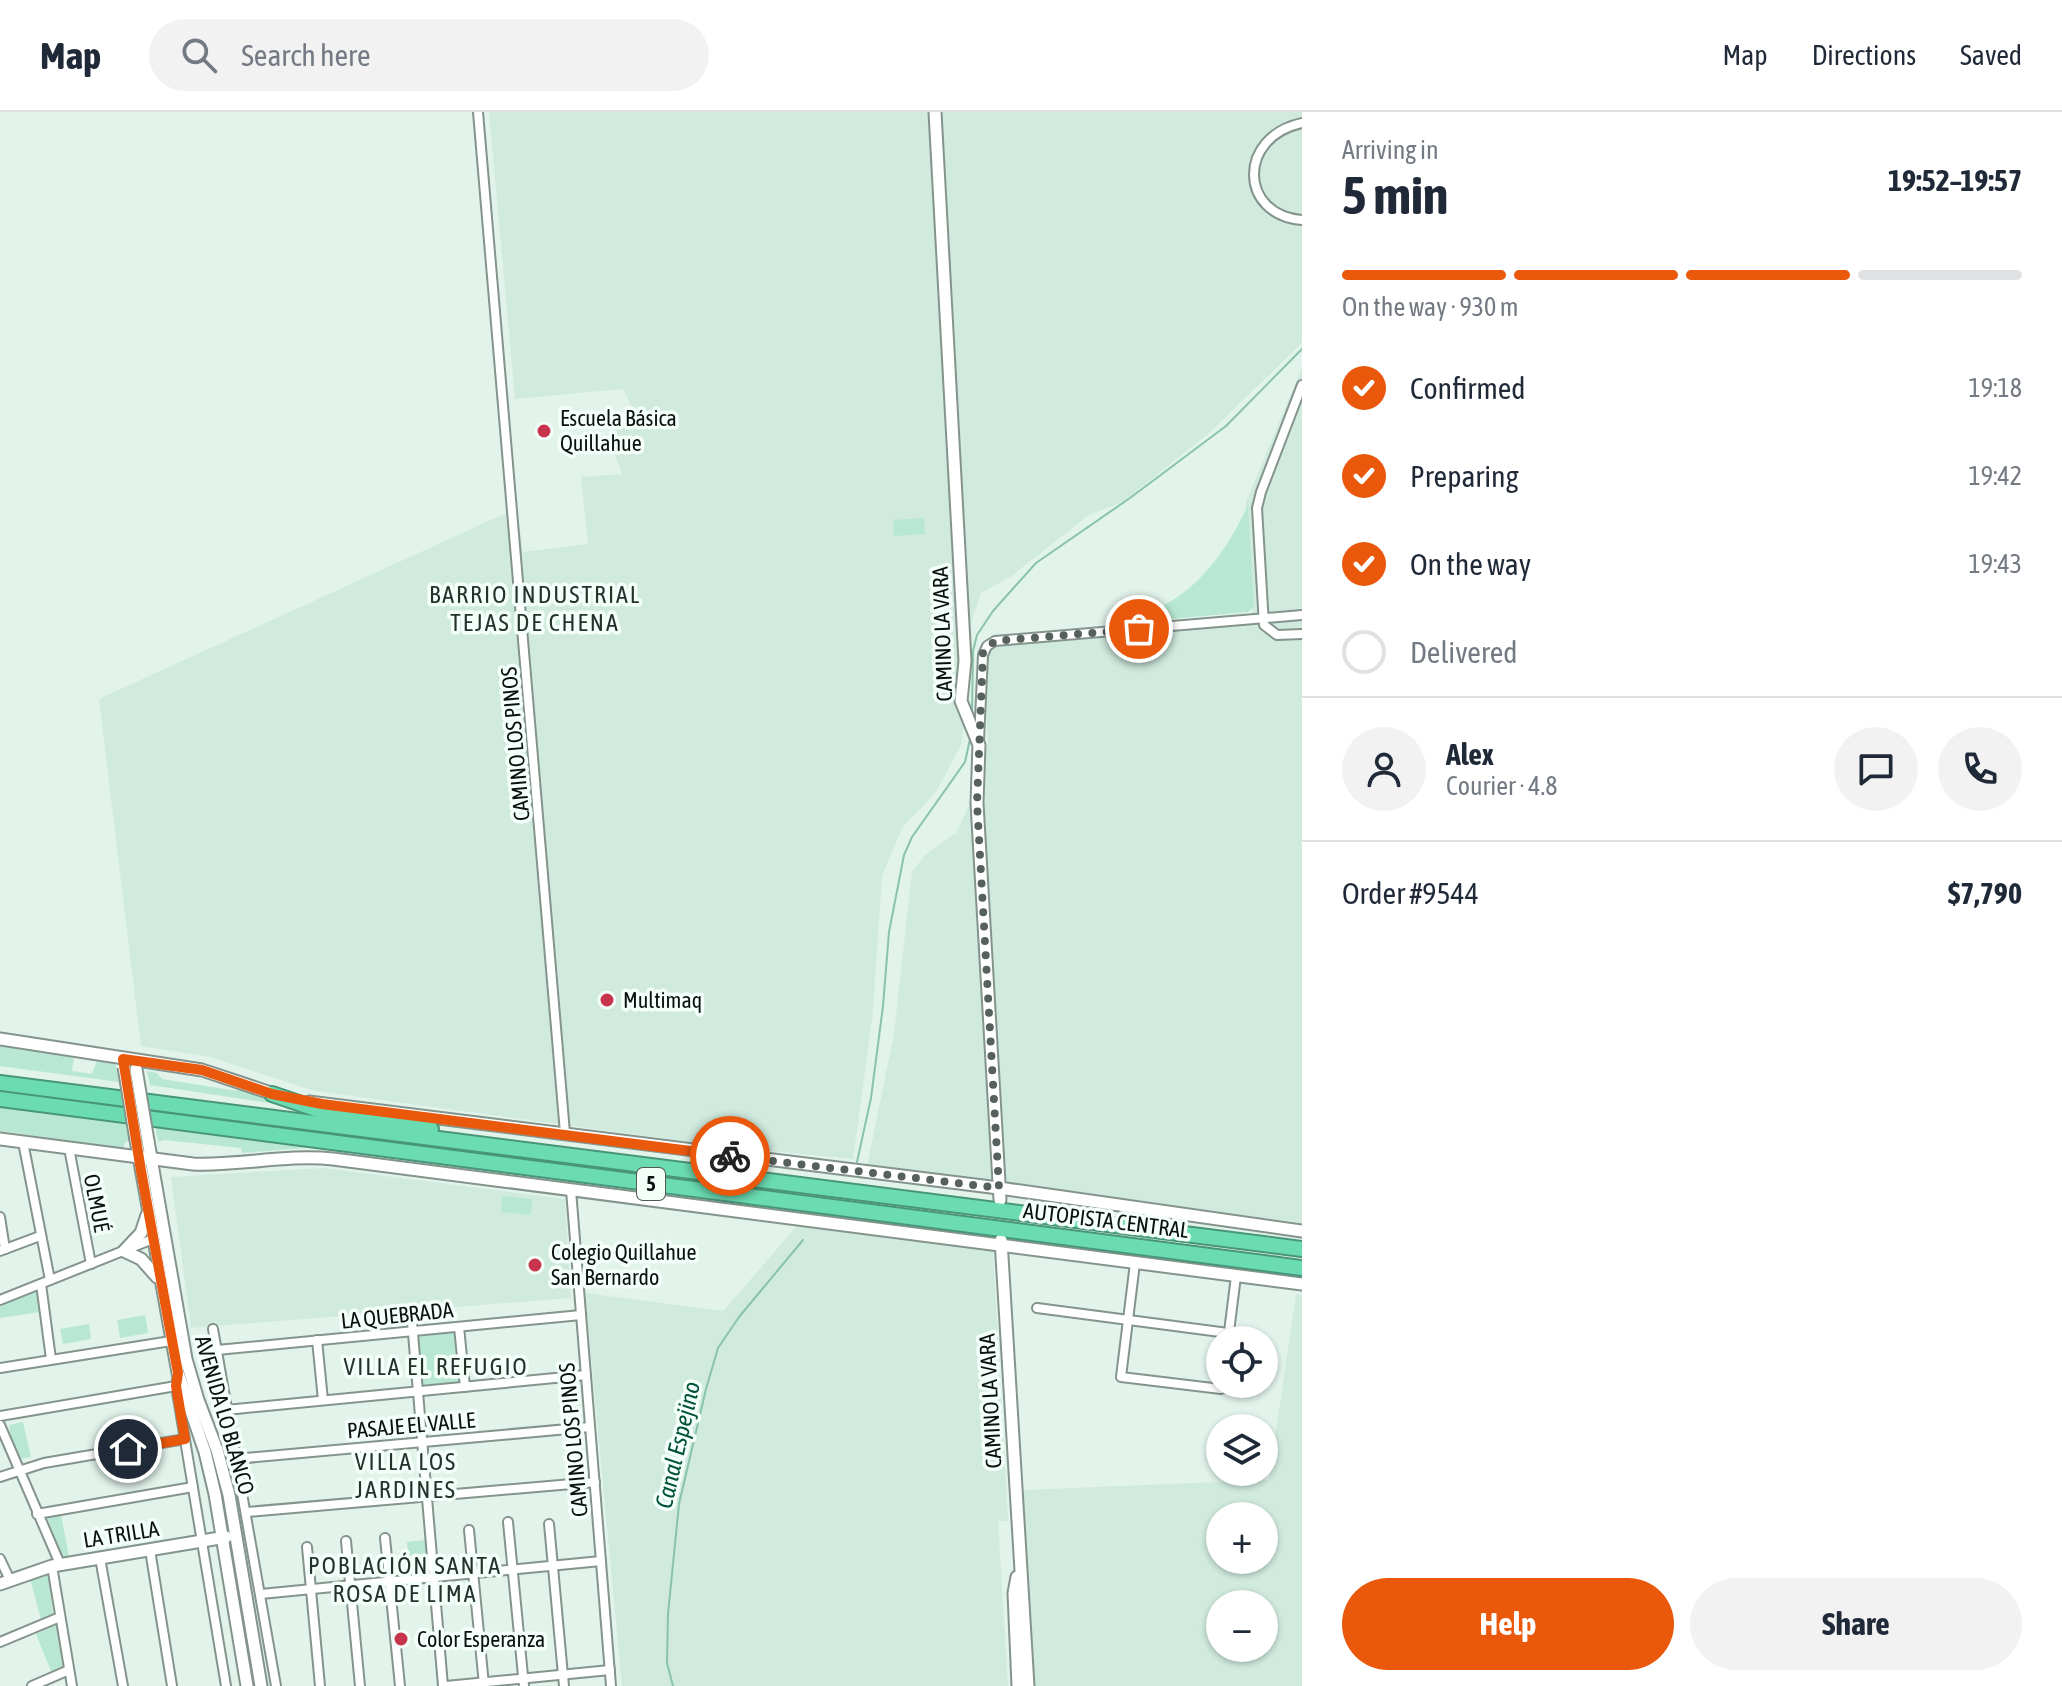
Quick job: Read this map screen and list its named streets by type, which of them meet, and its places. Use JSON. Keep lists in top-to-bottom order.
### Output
{
  "streets": {
    "highway": ["5", "AUTOPISTA CENTRAL"],
    "street": [
      "CAMINO LA VARA",
      "CAMINO LOS PINOS",
      "OLMUÉ",
      "LA QUEBRADA",
      "AVENIDA LO BLANCO",
      "PASAJE EL VALLE",
      "LA TRILLA"
    ]
  },
  "crossings": [
    ["CAMINO LOS PINOS", "LA QUEBRADA"],
    ["CAMINO LOS PINOS", "PASAJE EL VALLE"],
    ["LA QUEBRADA", "AVENIDA LO BLANCO"],
    ["AVENIDA LO BLANCO", "PASAJE EL VALLE"],
    ["AVENIDA LO BLANCO", "LA TRILLA"]
  ],
  "districts": [
    "BARRIO INDUSTRIAL TEJAS DE CHENA",
    "VILLA EL REFUGIO",
    "VILLA LOS JARDINES",
    "POBLACIÓN SANTA ROSA DE LIMA"
  ],
  "water": ["Canal Espejino"],
  "places": [
    "Escuela Básica Quillahue",
    "Multimaq",
    "Colegio Quillahue San Bernardo",
    "Color Esperanza"
  ],
  "page": {
    "header": "Map",
    "search": "Search here",
    "nav": ["Map", "Directions", "Saved"],
    "heading": ["5 min", "Arriving in", "19:52–19:57"],
    "panel": [
      "Alex",
      "Courier · 4.8",
      "Order #9544",
      "$7,790"
    ],
    "bar": "On the way · 930 m",
    "list": [
      ["Confirmed", "19:18"],
      ["Preparing", "19:42"],
      ["On the way", "19:43"],
      "Delivered"
    ],
    "map_buttons": ["+", "−"],
    "buttons": ["Help", "Share"]
  }
}
